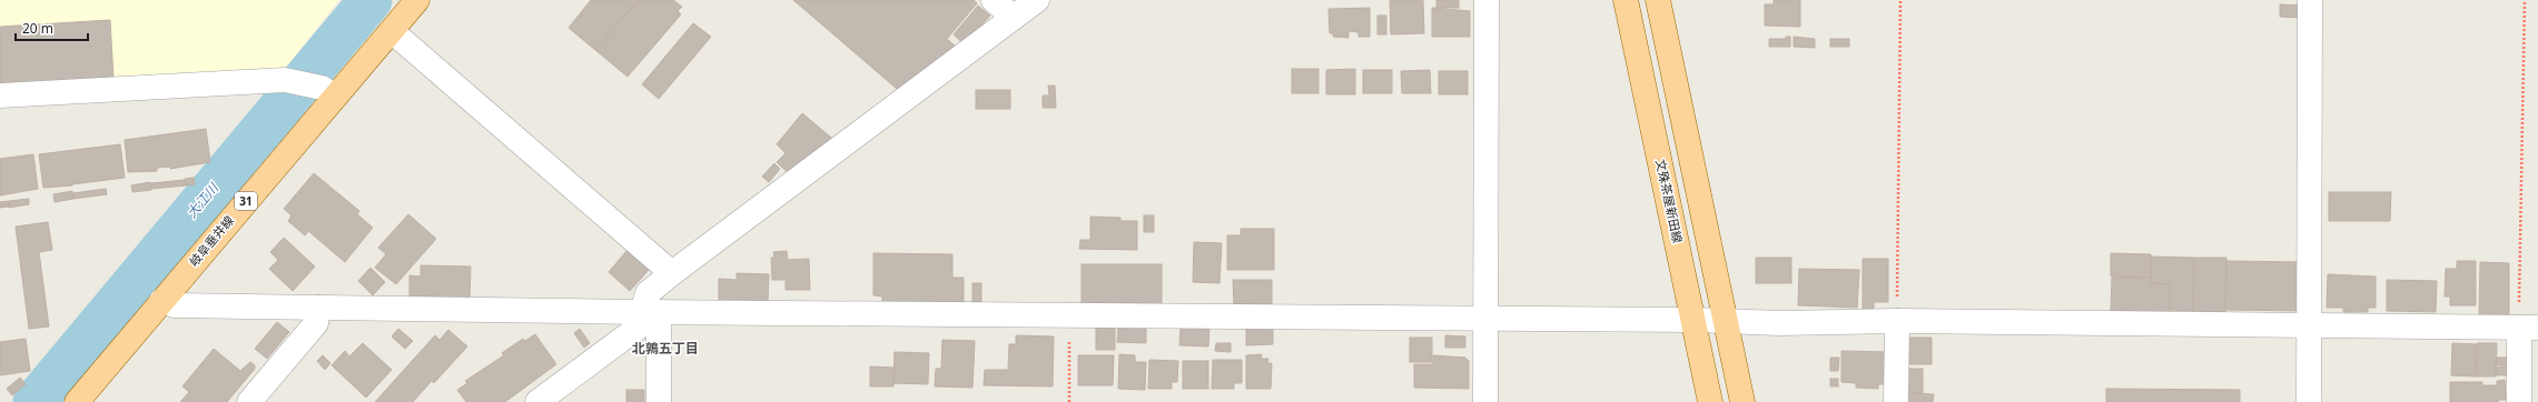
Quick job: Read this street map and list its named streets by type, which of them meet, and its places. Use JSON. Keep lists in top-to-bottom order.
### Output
{
  "streets": {
    "main road": ["31", "文殊茶屋新田線", "岐阜垂井線"]
  },
  "districts": ["北鶉五丁目"],
  "water": ["大江川"],
  "scale_bar": "20 m"
}
